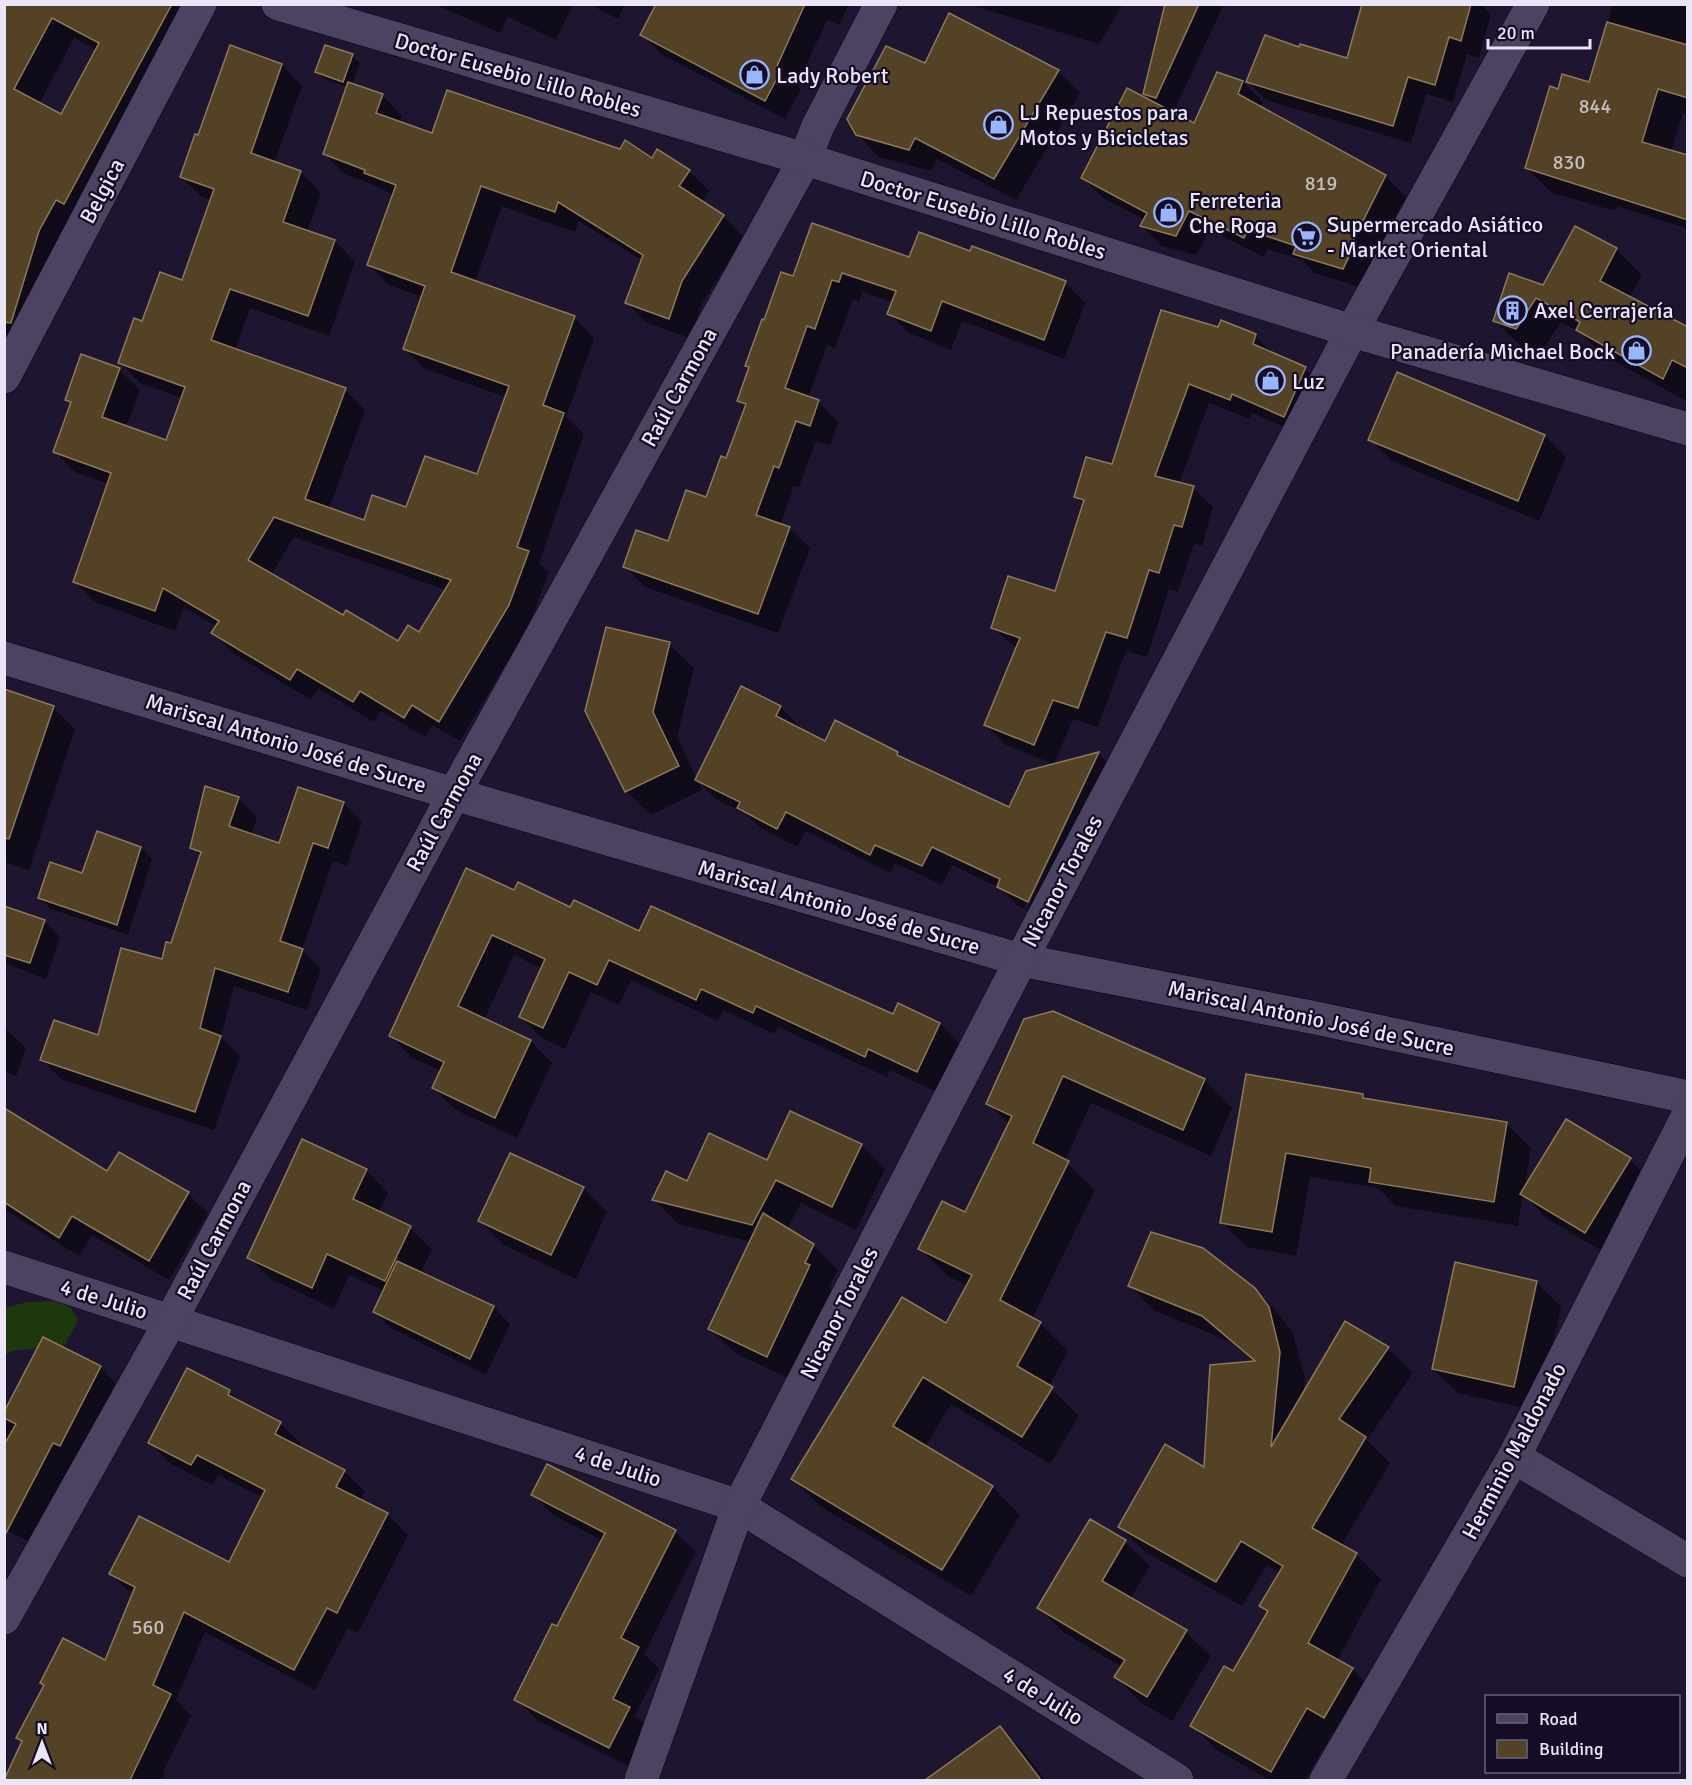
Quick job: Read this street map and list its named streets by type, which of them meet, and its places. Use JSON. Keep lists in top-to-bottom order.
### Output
{
  "streets": {
    "street": [
      "Doctor Eusebio Lillo Robles",
      "Belgica",
      "Raúl Carmona",
      "Mariscal Antonio José de Sucre",
      "Nicanor Torales",
      "4 de Julio",
      "Herminio Maldonado"
    ]
  },
  "crossings": [
    ["Doctor Eusebio Lillo Robles", "Raúl Carmona"],
    ["Doctor Eusebio Lillo Robles", "Nicanor Torales"],
    ["Raúl Carmona", "Mariscal Antonio José de Sucre"],
    ["Raúl Carmona", "4 de Julio"],
    ["Mariscal Antonio José de Sucre", "Nicanor Torales"],
    ["Nicanor Torales", "4 de Julio"]
  ],
  "places": {
    "shop": [
      "Lady Robert",
      "LJ Repuestos para Motos y Bicicletas",
      "Ferreteria Che Roga",
      "Panadería Michael Bock",
      "Luz"
    ],
    "supermarket": ["Supermercado Asiático - Market Oriental"],
    "building": ["Axel Cerrajería"]
  },
  "house_numbers": [
    "844",
    "830",
    "819",
    "560"
  ],
  "legend": ["Road", "Building"],
  "scale_bar": "20 m",
  "north": "top"
}
